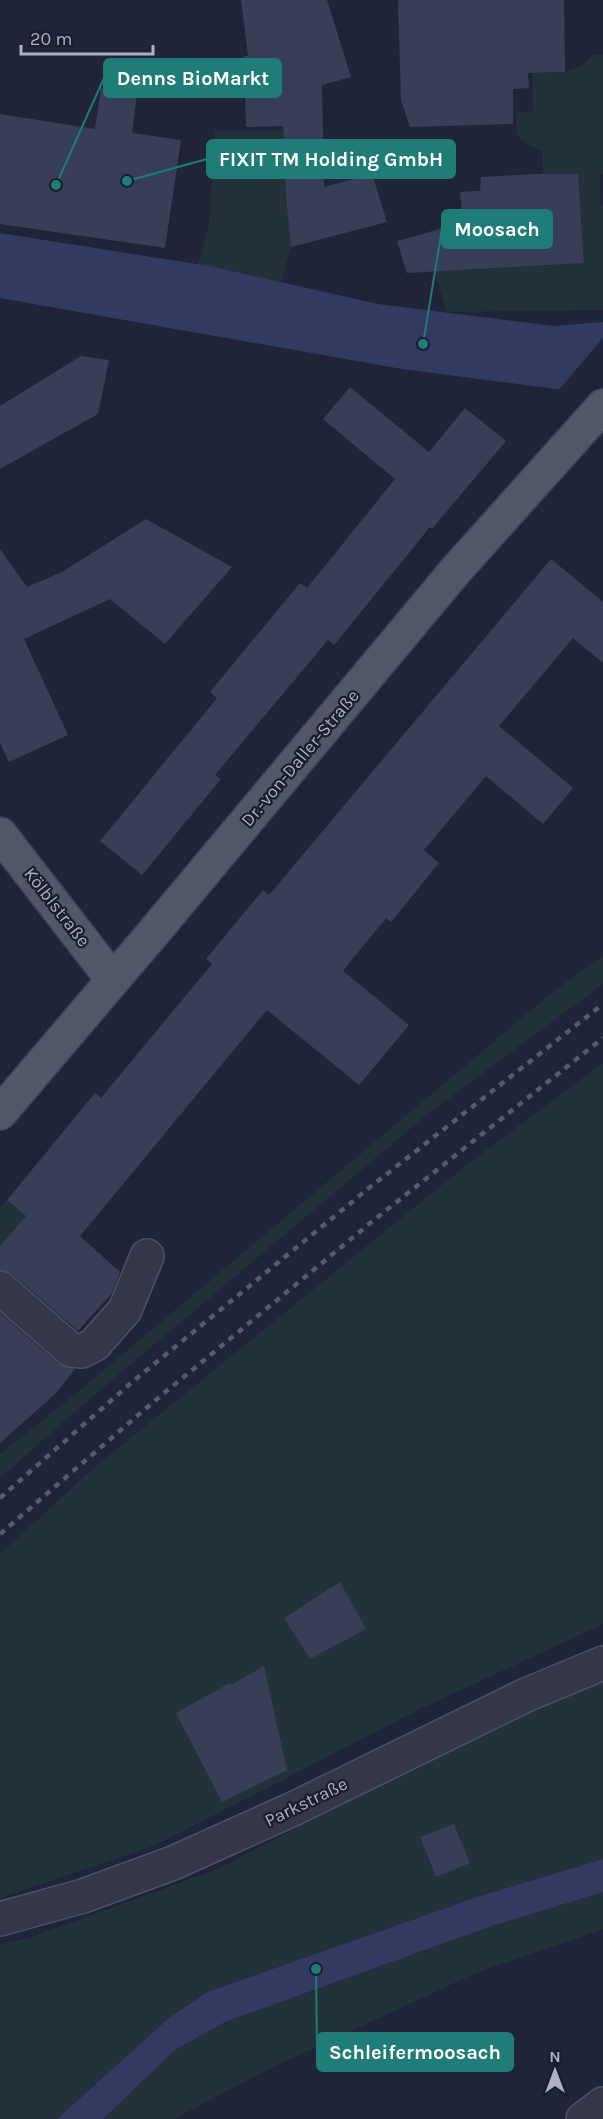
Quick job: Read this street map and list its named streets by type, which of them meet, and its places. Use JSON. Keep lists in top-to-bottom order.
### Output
{
  "streets": {
    "main road": ["Dr.-von-Daller-Straße", "Kölblstraße"],
    "street": ["Parkstraße"]
  },
  "crossings": [
    ["Dr.-von-Daller-Straße", "Kölblstraße"]
  ],
  "places": [
    "FIXIT TM Holding GmbH",
    "Denns BioMarkt",
    "Moosach",
    "Schleifermoosach"
  ],
  "scale_bar": "20 m",
  "north": "top"
}
